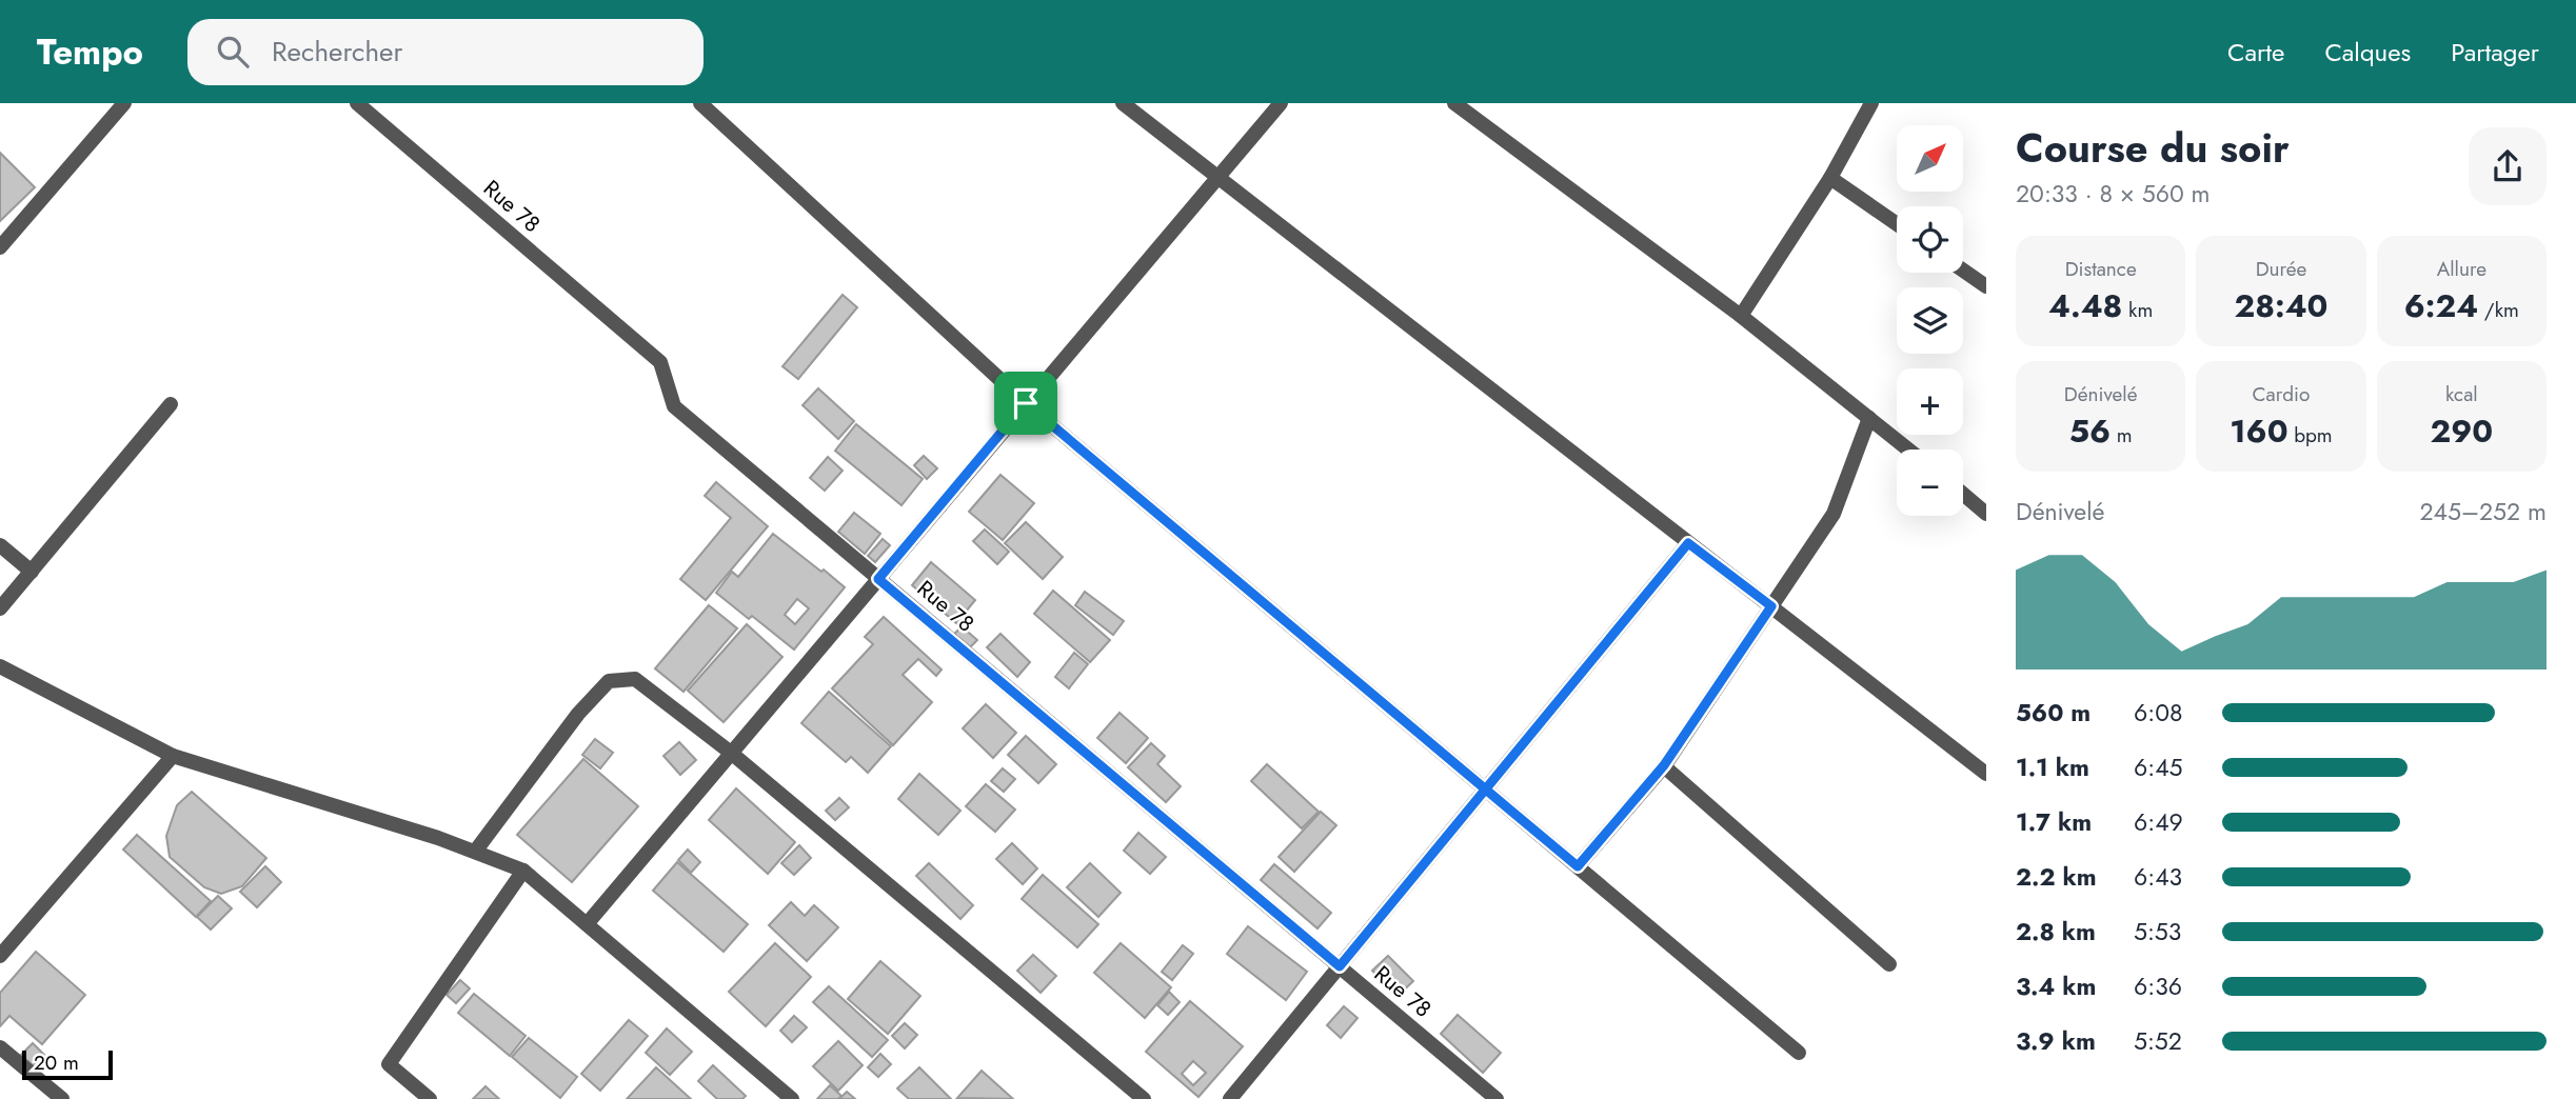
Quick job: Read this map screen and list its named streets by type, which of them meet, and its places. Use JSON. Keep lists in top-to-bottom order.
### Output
{
  "streets": {
    "street": ["Rue 78"]
  },
  "scale_bar": "20 m",
  "north": "top right",
  "page": {
    "header": "Tempo",
    "search": "Rechercher",
    "nav": ["Carte", "Calques", "Partager"],
    "heading": ["Course du soir", "20:33 · 8 × 560 m"],
    "map_buttons": ["+", "−"],
    "stats": [
      ["Distance", "4.48 km"],
      ["Durée", "28:40"],
      ["Allure", "6:24 /km"],
      ["Dénivelé", "56 m"],
      ["Cardio", "160 bpm"],
      ["kcal", "290"]
    ],
    "chart": ["Dénivelé", "245–252 m"],
    "list": [
      {
        "name": "560 m",
        "note": "6:08"
      },
      {
        "name": "1.1 km",
        "note": "6:45"
      },
      {
        "name": "1.7 km",
        "note": "6:49"
      },
      {
        "name": "2.2 km",
        "note": "6:43"
      },
      {
        "name": "2.8 km",
        "note": "5:53"
      },
      {
        "name": "3.4 km",
        "note": "6:36"
      },
      {
        "name": "3.9 km",
        "note": "5:52"
      }
    ],
    "scale": "20 m"
  }
}
